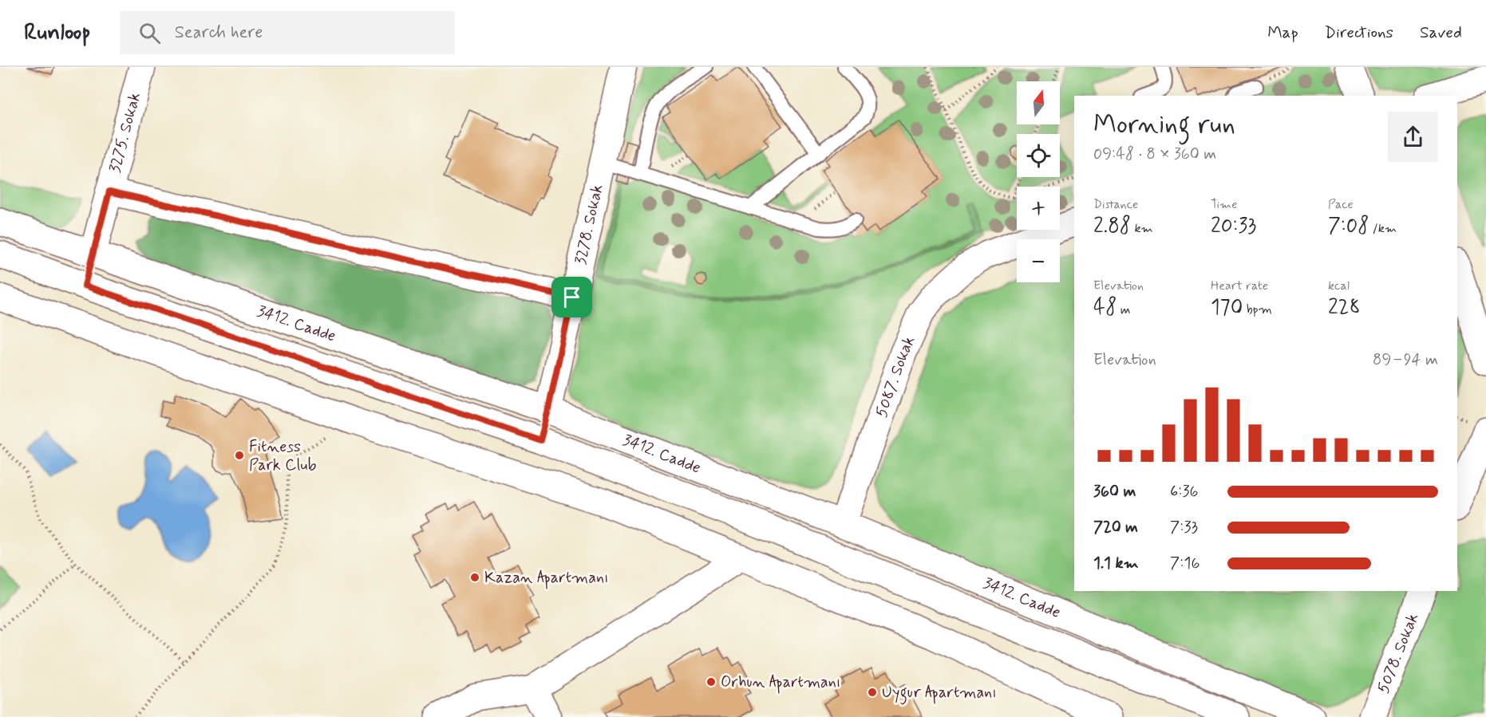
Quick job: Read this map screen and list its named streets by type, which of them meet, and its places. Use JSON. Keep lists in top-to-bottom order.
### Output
{
  "streets": {
    "street": [
      "3275. Sokak",
      "3278. Sokak",
      "3412. Cadde",
      "5087. Sokak",
      "5078. Sokak"
    ]
  },
  "crossings": [
    ["3275. Sokak", "3412. Cadde"],
    ["3278. Sokak", "3412. Cadde"],
    ["3412. Cadde", "5087. Sokak"]
  ],
  "places": [
    "Fitness Park Club",
    "Kazan Apartmanı",
    "Orhun Apartmanı",
    "Uygur Apartmanı"
  ],
  "north": "top",
  "page": {
    "header": "Runloop",
    "search": "Search here",
    "nav": ["Map", "Directions", "Saved"],
    "map_buttons": ["+", "−"],
    "heading": ["Morning run", "09:48 · 8 × 360 m"],
    "stats": [
      ["Distance", "2.88 km"],
      ["Time", "20:33"],
      ["Pace", "7:08 /km"],
      ["Elevation", "48 m"],
      ["Heart rate", "170 bpm"],
      ["kcal", "228"]
    ],
    "chart": ["Elevation", "89–94 m"],
    "list": [
      {
        "name": "360 m",
        "note": "6:36"
      },
      {
        "name": "720 m",
        "note": "7:33"
      },
      {
        "name": "1.1 km",
        "note": "7:16"
      }
    ]
  }
}
